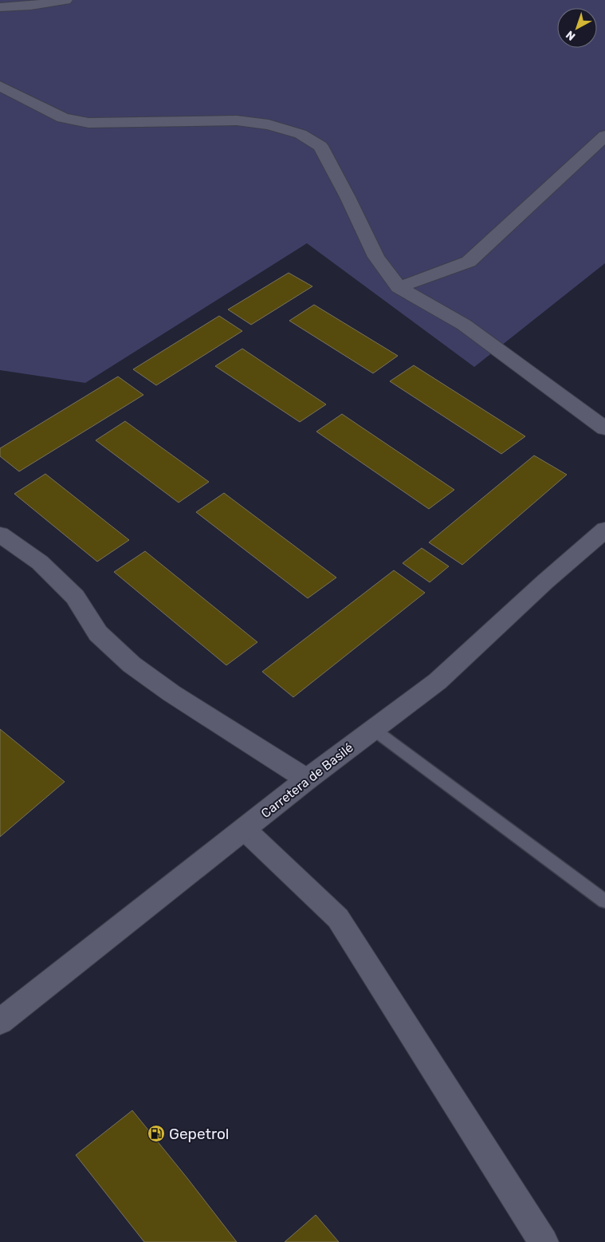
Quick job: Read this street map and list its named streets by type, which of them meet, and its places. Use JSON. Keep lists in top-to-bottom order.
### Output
{
  "streets": {
    "street": ["Carretera de Basilé"]
  },
  "places": {
    "fuel station": ["Gepetrol"]
  },
  "north": "bottom left"
}
